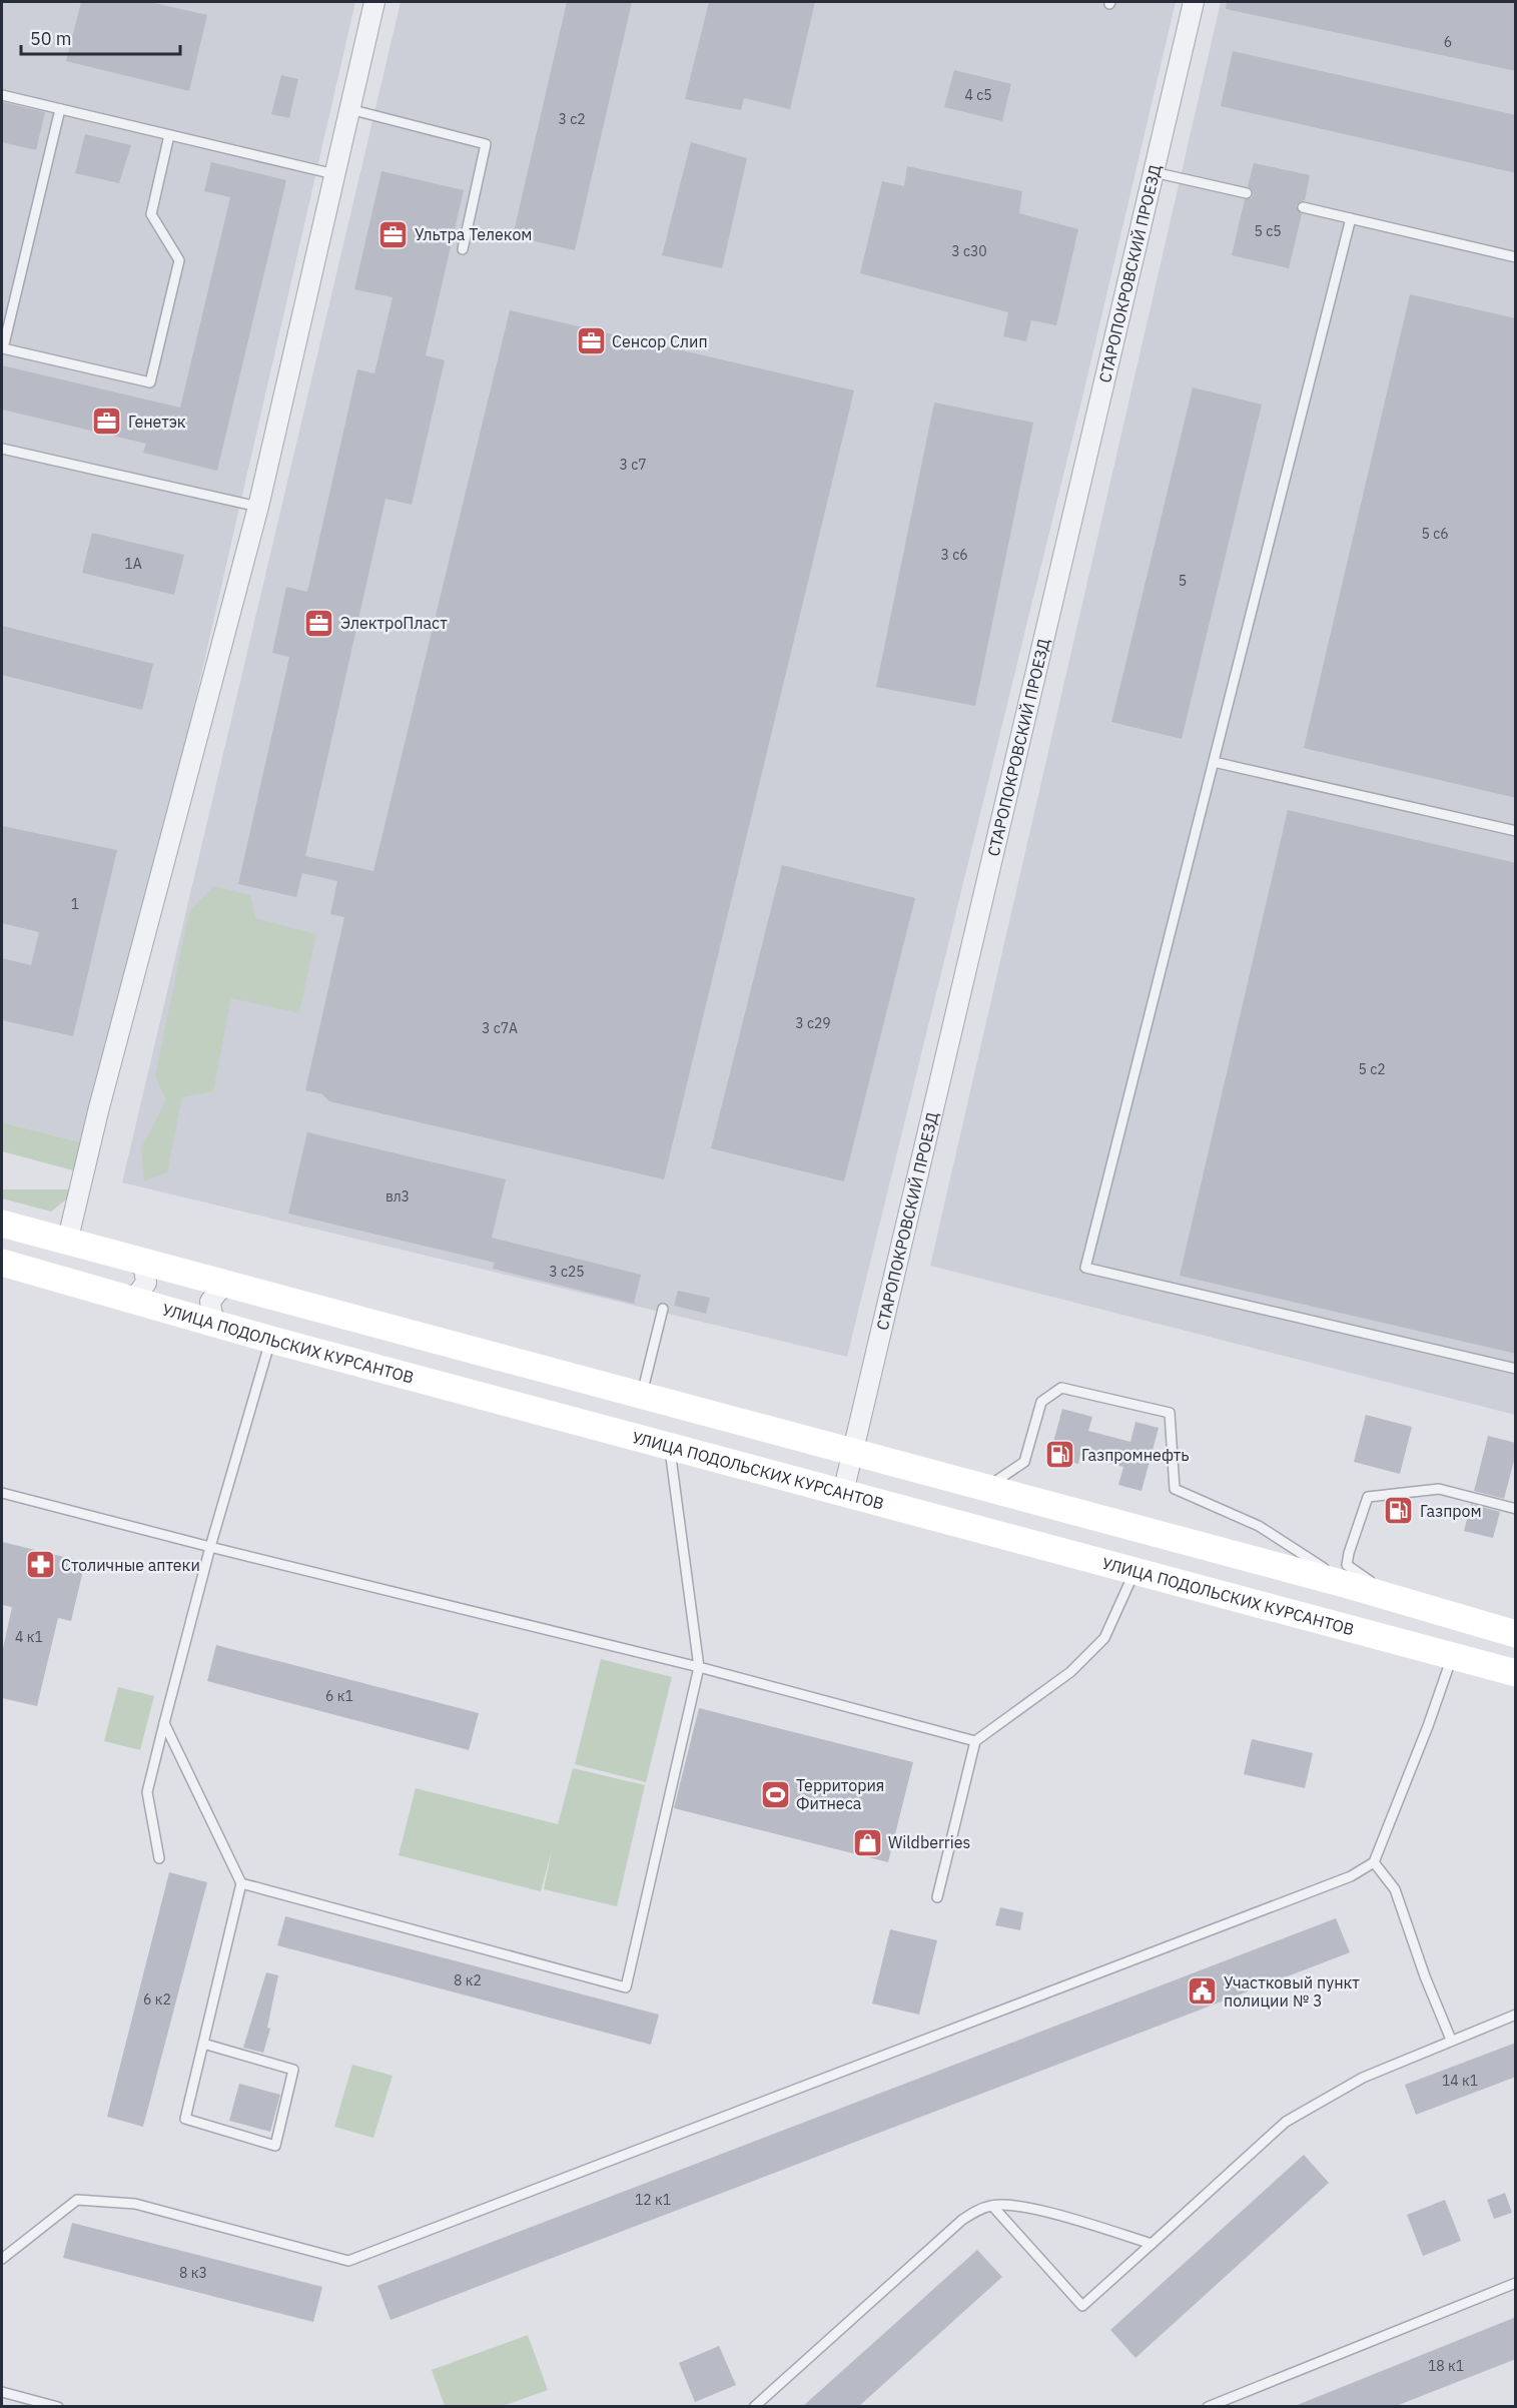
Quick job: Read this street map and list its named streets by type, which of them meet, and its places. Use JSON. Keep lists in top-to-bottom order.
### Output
{
  "streets": {
    "main road": ["УЛИЦА ПОДОЛЬСКИХ КУРСАНТОВ"],
    "street": ["СТАРОПОКРОВСКИЙ ПРОЕЗД"]
  },
  "crossings": [
    ["СТАРОПОКРОВСКИЙ ПРОЕЗД", "УЛИЦА ПОДОЛЬСКИХ КУРСАНТОВ"]
  ],
  "places": {
    "office": [
      "Ультра Телеком",
      "Сенсор Слип",
      "Генетэк",
      "ЭлектроПласт"
    ],
    "fuel station": ["Газпромнефть", "Газпром"],
    "pharmacy": ["Столичные аптеки"],
    "sports": ["Территория Фитнеса"],
    "shop": ["Wildberries"],
    "public building": ["Участковый пункт полиции № 3"]
  },
  "house_numbers": [
    "6",
    "4 с5",
    "3 с2",
    "5 с5",
    "3 с30",
    "3 с7",
    "5 с6",
    "3 с6",
    "1A",
    "5",
    "1",
    "3 с29",
    "3 с7А",
    "5 с2",
    "вл3",
    "3 с25",
    "4 к1",
    "6 к1",
    "8 к2",
    "6 к2",
    "14 к1",
    "12 к1",
    "8 к3",
    "18 к1"
  ],
  "scale_bar": "50 m"
}
